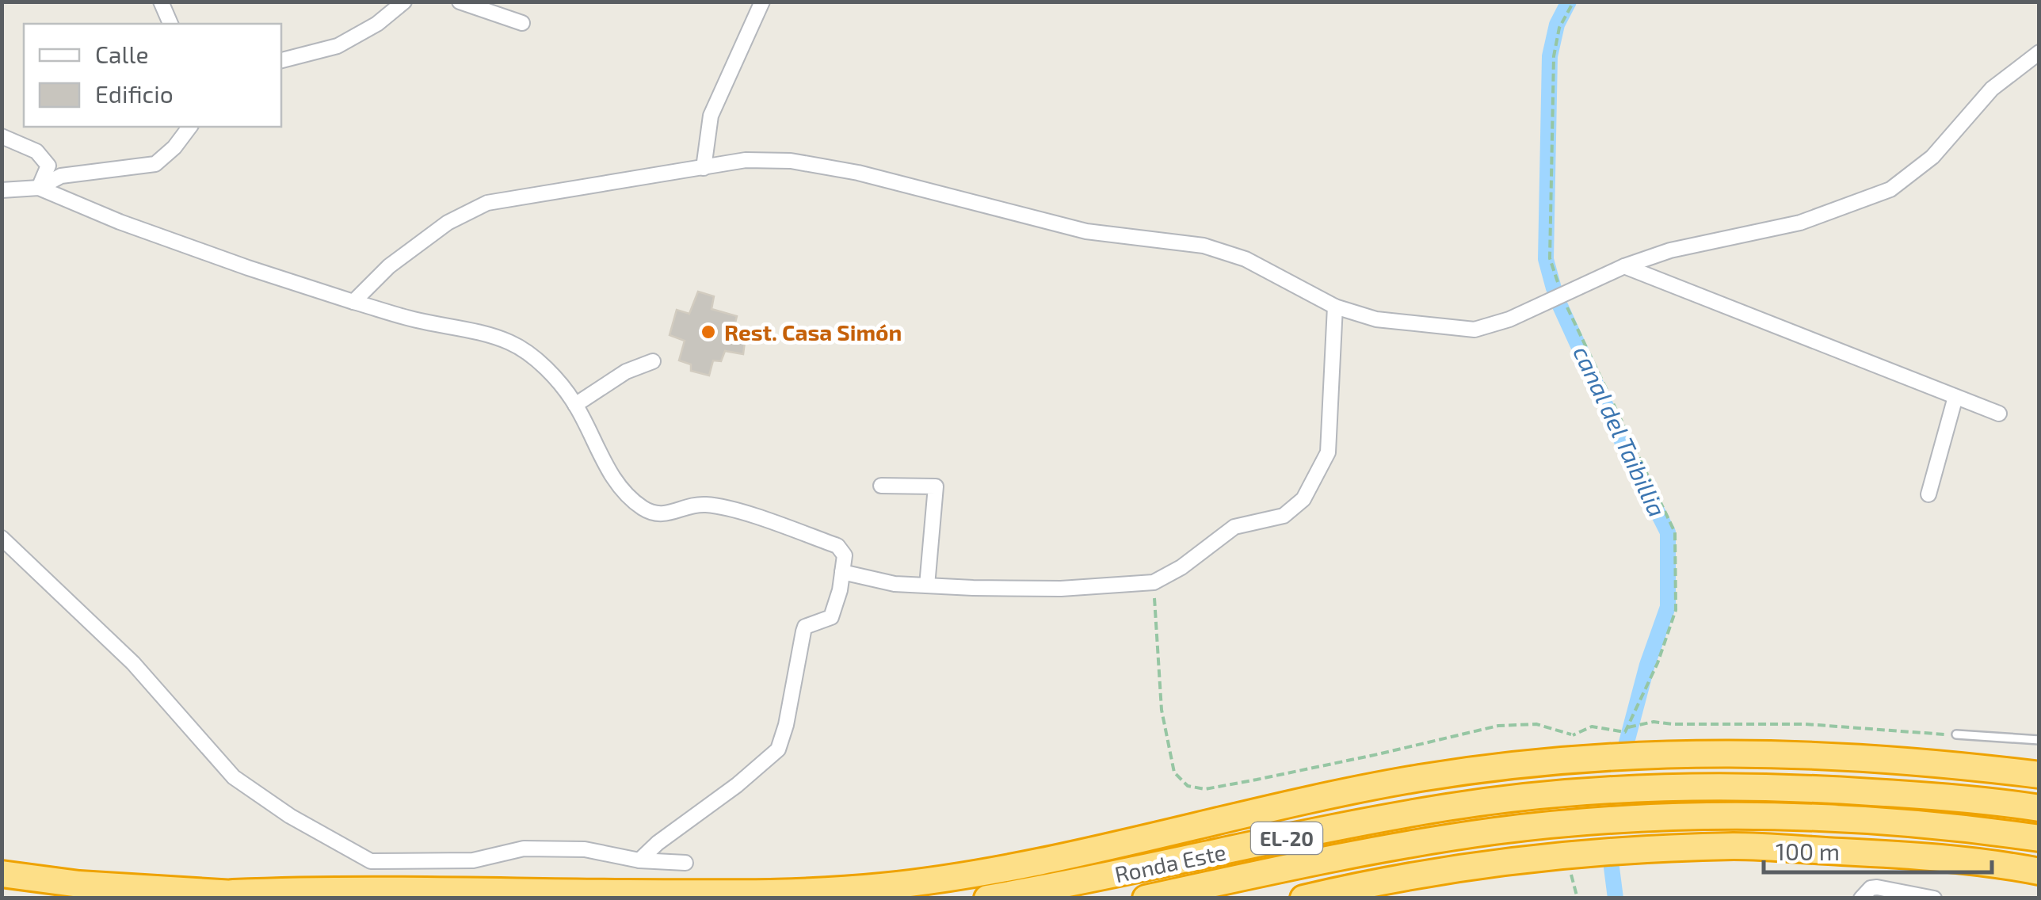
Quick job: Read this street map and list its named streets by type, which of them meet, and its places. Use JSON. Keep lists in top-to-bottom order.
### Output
{
  "streets": {
    "highway": ["EL-20", "Ronda Este"]
  },
  "water": ["canal del Taibillia"],
  "places": ["Rest. Casa Simón"],
  "legend": ["Calle", "Edificio"],
  "scale_bar": "100 m"
}
